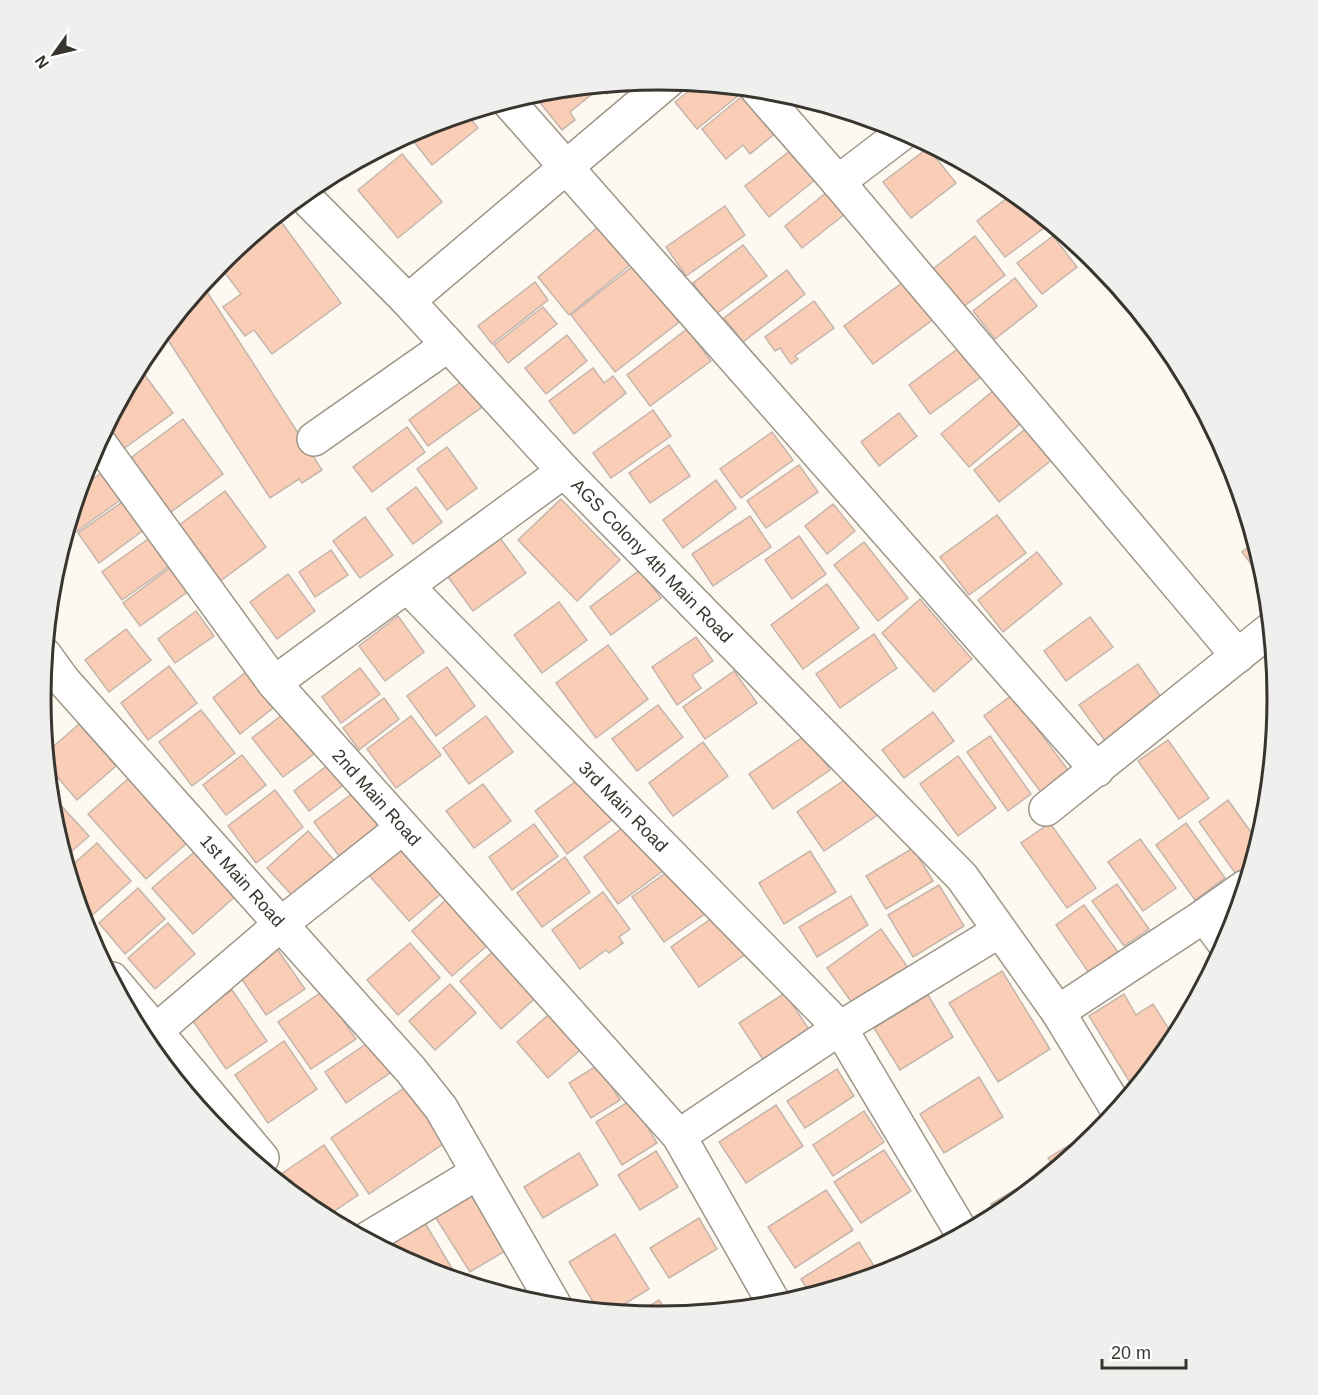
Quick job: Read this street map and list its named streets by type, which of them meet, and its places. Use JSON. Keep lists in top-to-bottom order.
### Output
{
  "streets": {
    "street": [
      "AGS Colony 4th Main Road",
      "2nd Main Road",
      "3rd Main Road",
      "1st Main Road"
    ]
  },
  "scale_bar": "20 m",
  "north": "bottom left"
}
